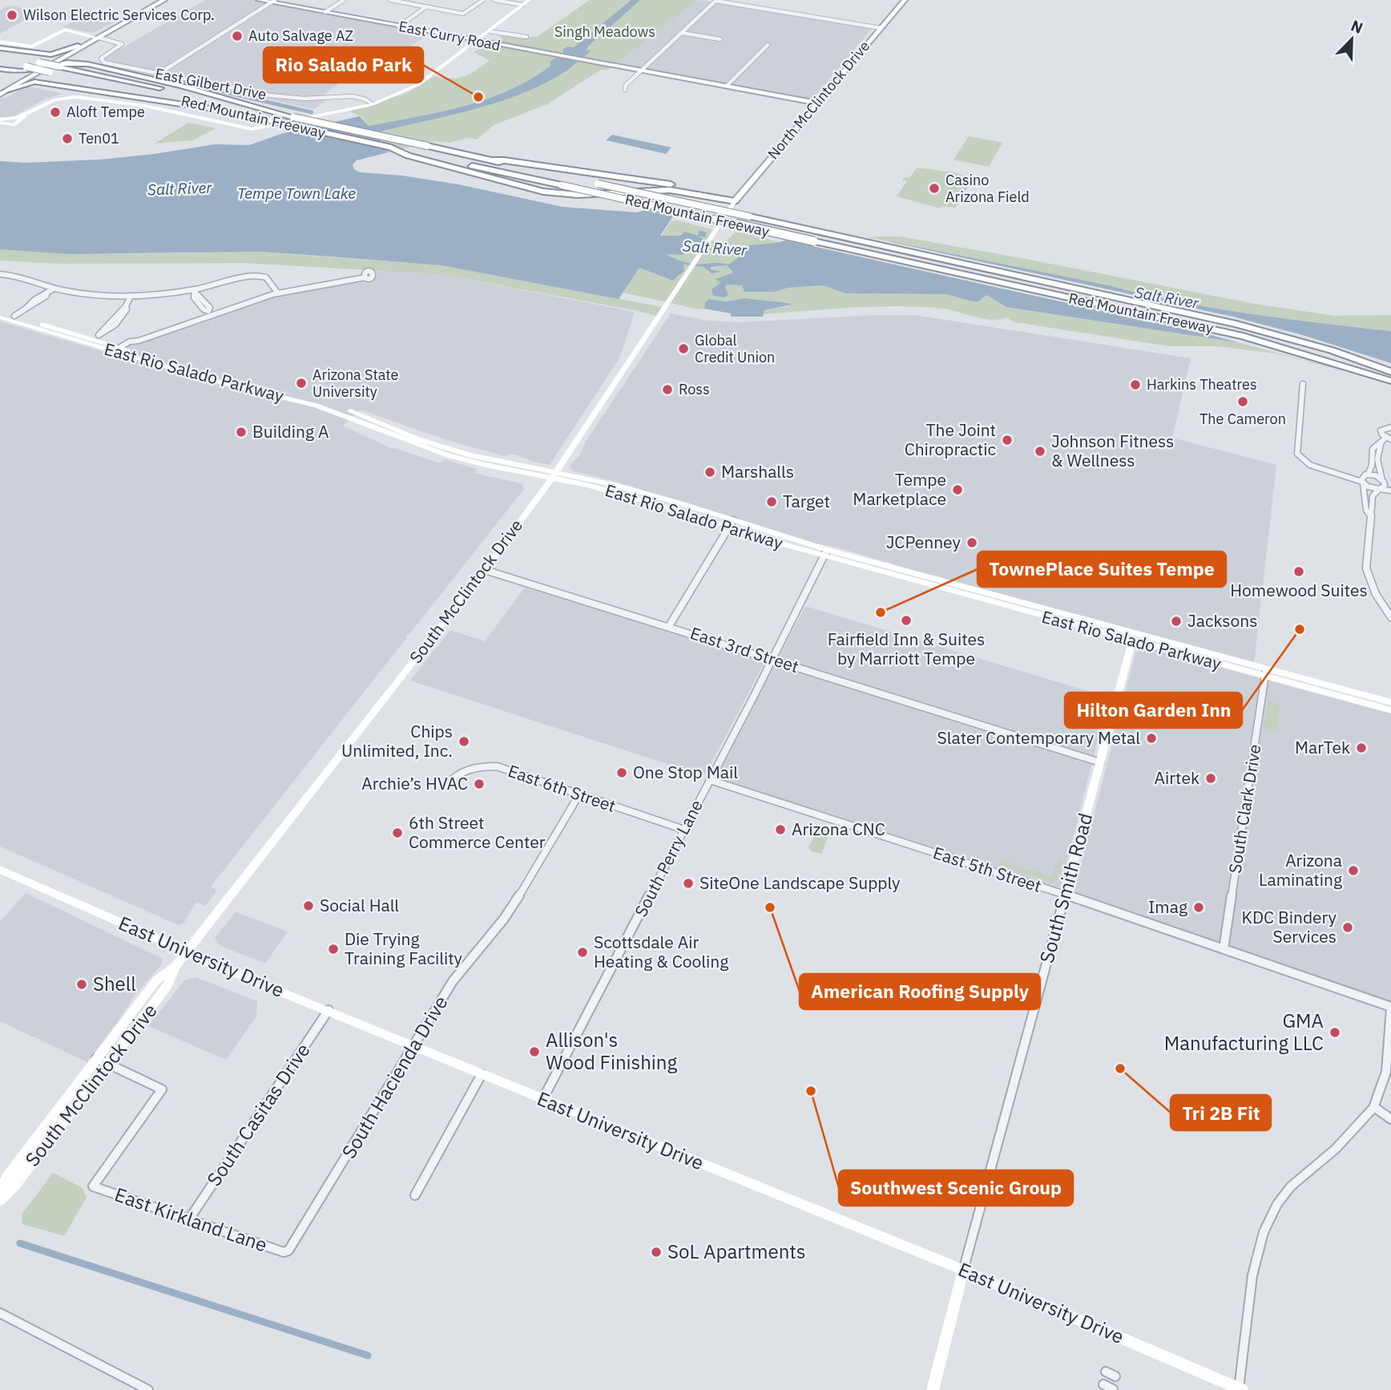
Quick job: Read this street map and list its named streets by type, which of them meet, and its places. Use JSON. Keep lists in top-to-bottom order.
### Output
{
  "streets": {
    "highway": ["Red Mountain Freeway"],
    "main road": [
      "East Curry Road",
      "East Gilbert Drive",
      "North McClintock Drive",
      "East Rio Salado Parkway",
      "South McClintock Drive",
      "South Smith Road",
      "East University Drive"
    ],
    "street": [
      "East 3rd Street",
      "East 6th Street",
      "South Clark Drive",
      "South Perry Lane",
      "East 5th Street",
      "South Hacienda Drive",
      "South Casitas Drive",
      "East Kirkland Lane"
    ]
  },
  "crossings": [
    ["East Curry Road", "North McClintock Drive"],
    ["North McClintock Drive", "South McClintock Drive"],
    ["East Rio Salado Parkway", "South McClintock Drive"],
    ["East Rio Salado Parkway", "South Clark Drive"],
    ["East Rio Salado Parkway", "South Perry Lane"],
    ["East Rio Salado Parkway", "South Smith Road"],
    ["South McClintock Drive", "East 3rd Street"],
    ["South McClintock Drive", "East University Drive"],
    ["South McClintock Drive", "East Kirkland Lane"],
    ["East 3rd Street", "South Perry Lane"],
    ["East 3rd Street", "South Smith Road"],
    ["East 6th Street", "South Perry Lane"],
    ["East 6th Street", "South Hacienda Drive"],
    ["South Clark Drive", "East 5th Street"],
    ["South Perry Lane", "East 5th Street"],
    ["South Perry Lane", "East University Drive"],
    ["East 5th Street", "South Smith Road"],
    ["South Smith Road", "East University Drive"],
    ["East University Drive", "South Hacienda Drive"],
    ["East University Drive", "South Casitas Drive"],
    ["South Hacienda Drive", "East Kirkland Lane"],
    ["South Casitas Drive", "East Kirkland Lane"]
  ],
  "water": ["Salt River", "Tempe Town Lake"],
  "parks": ["Singh Meadows"],
  "places": [
    "Wilson Electric Services Corp.",
    "Auto Salvage AZ",
    "Rio Salado Park",
    "Aloft Tempe",
    "Ten01",
    "Casino Arizona Field",
    "Global Credit Union",
    "Arizona State University",
    "Harkins Theatres",
    "Ross",
    "The Cameron",
    "Building A",
    "The Joint Chiropractic",
    "Johnson Fitness & Wellness",
    "Marshalls",
    "Tempe Marketplace",
    "Target",
    "JCPenney",
    "Homewood Suites",
    "TownePlace Suites Tempe",
    "Fairfield Inn & Suites by Marriott Tempe",
    "Jacksons",
    "Hilton Garden Inn",
    "Slater Contemporary Metal",
    "Chips Unlimited, Inc.",
    "MarTek",
    "One Stop Mail",
    "Airtek",
    "Archie’s HVAC",
    "Arizona CNC",
    "6th Street Commerce Center",
    "Arizona Laminating",
    "SiteOne Landscape Supply",
    "Social Hall",
    "American Roofing Supply",
    "Imag",
    "KDC Bindery Services",
    "Die Trying Training Facility",
    "Scottsdale Air Heating & Cooling",
    "Shell",
    "GMA Manufacturing LLC",
    "Allison's Wood Finishing",
    "Tri 2B Fit",
    "Southwest Scenic Group",
    "SoL Apartments"
  ],
  "north": "top right"
}
